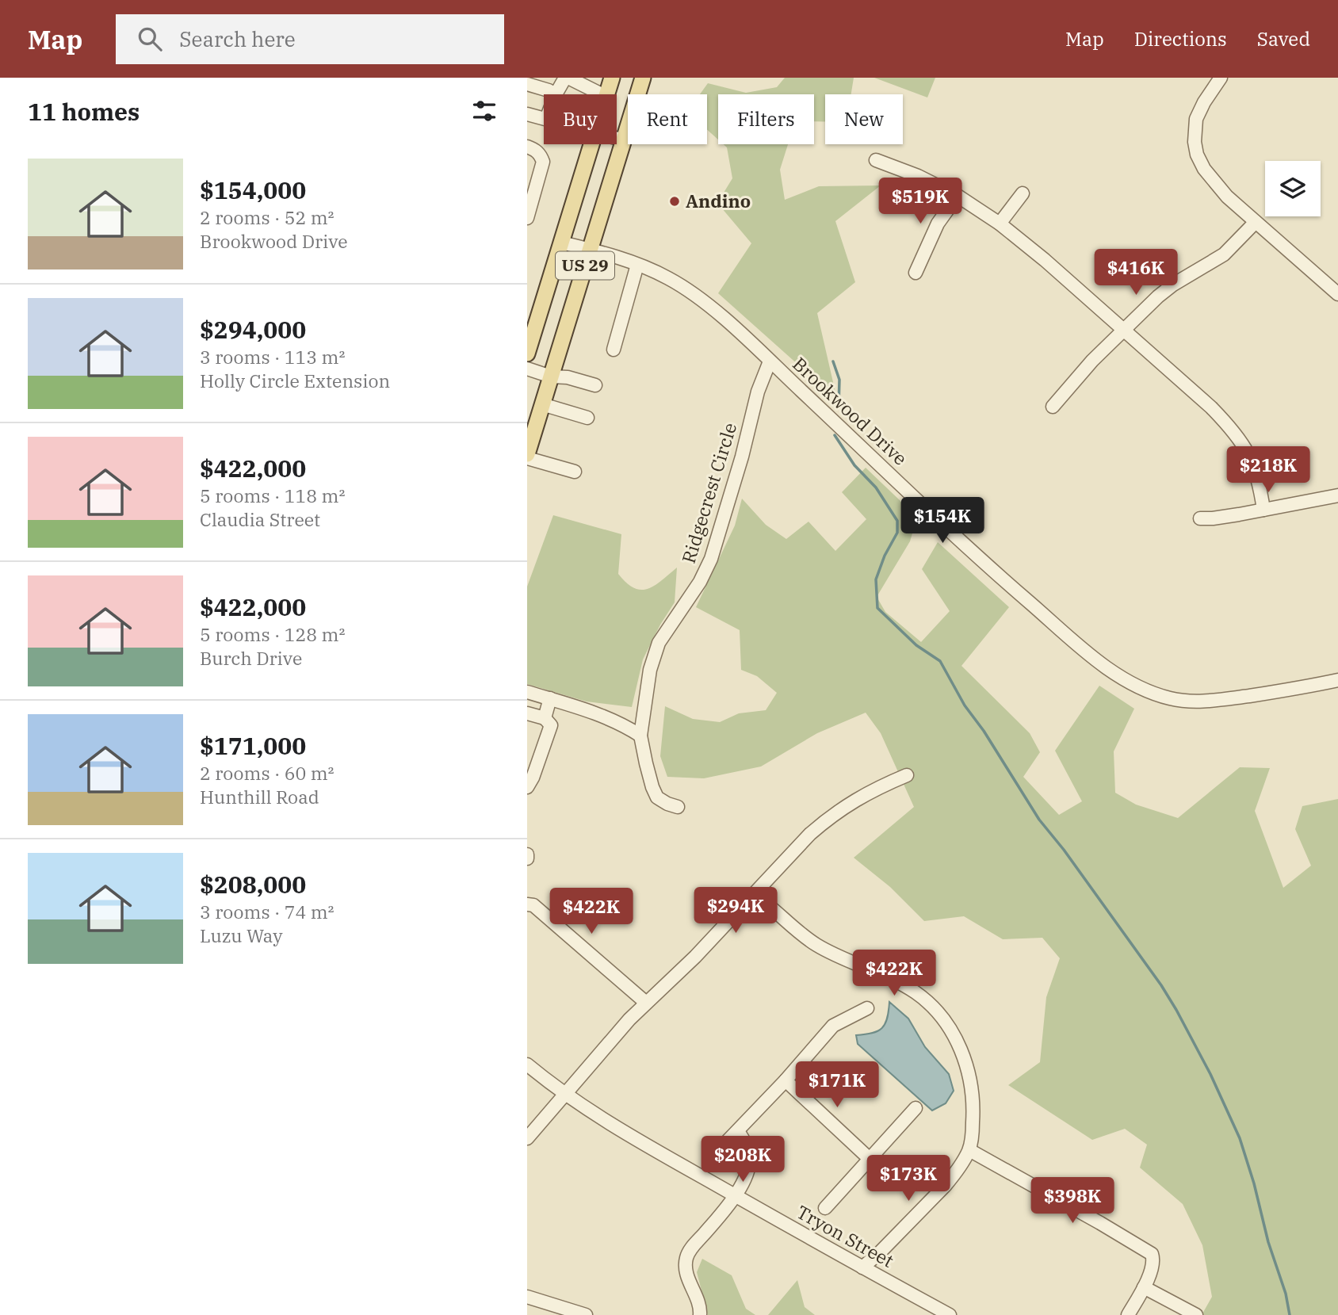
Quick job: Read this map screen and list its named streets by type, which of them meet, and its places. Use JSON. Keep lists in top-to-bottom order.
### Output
{
  "streets": {
    "main road": ["US 29"],
    "street": ["Brookwood Drive", "Ridgecrest Circle", "Tryon Street"]
  },
  "crossings": [
    ["US 29", "Brookwood Drive"],
    ["Brookwood Drive", "Ridgecrest Circle"]
  ],
  "places": ["Andino"],
  "page": {
    "header": "Map",
    "search": "Search here",
    "nav": ["Map", "Directions", "Saved"],
    "heading": "11 homes",
    "chip": [
      "Buy",
      "Rent",
      "Filters",
      "New"
    ],
    "list": [
      {
        "name": "$154,000",
        "note": "2 rooms · 52 m² · Brookwood Drive"
      },
      {
        "name": "$294,000",
        "note": "3 rooms · 113 m² · Holly Circle Extension"
      },
      {
        "name": "$422,000",
        "note": "5 rooms · 118 m² · Claudia Street"
      },
      {
        "name": "$422,000",
        "note": "5 rooms · 128 m² · Burch Drive"
      },
      {
        "name": "$171,000",
        "note": "2 rooms · 60 m² · Hunthill Road"
      },
      {
        "name": "$208,000",
        "note": "3 rooms · 74 m² · Luzu Way"
      }
    ],
    "price": [
      "$519K",
      "$416K",
      "$218K",
      "$154K",
      "$294K",
      "$422K",
      "$422K",
      "$171K",
      "$208K",
      "$173K",
      "$398K"
    ]
  }
}
